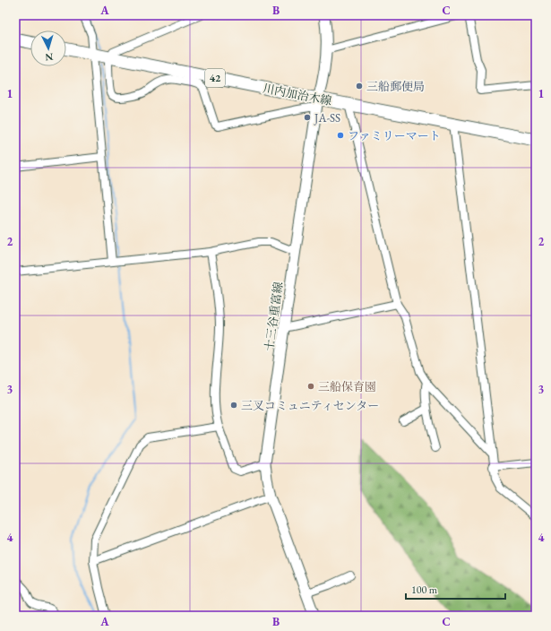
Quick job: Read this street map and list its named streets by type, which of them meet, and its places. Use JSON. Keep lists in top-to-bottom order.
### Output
{
  "streets": {
    "main road": ["42", "川内加治木線", "十三谷重富線"]
  },
  "crossings": [
    ["川内加治木線", "十三谷重富線"]
  ],
  "places": [
    "三船郵便局",
    "JA-SS",
    "ファミリーマート",
    "三船保育園",
    "三叉コミュニティセンター"
  ],
  "scale_bar": "100 m",
  "north": "bottom",
  "grid": {
    "columns": ["A", "B", "C"],
    "rows": [
      "1",
      "2",
      "3",
      "4"
    ]
  }
}
